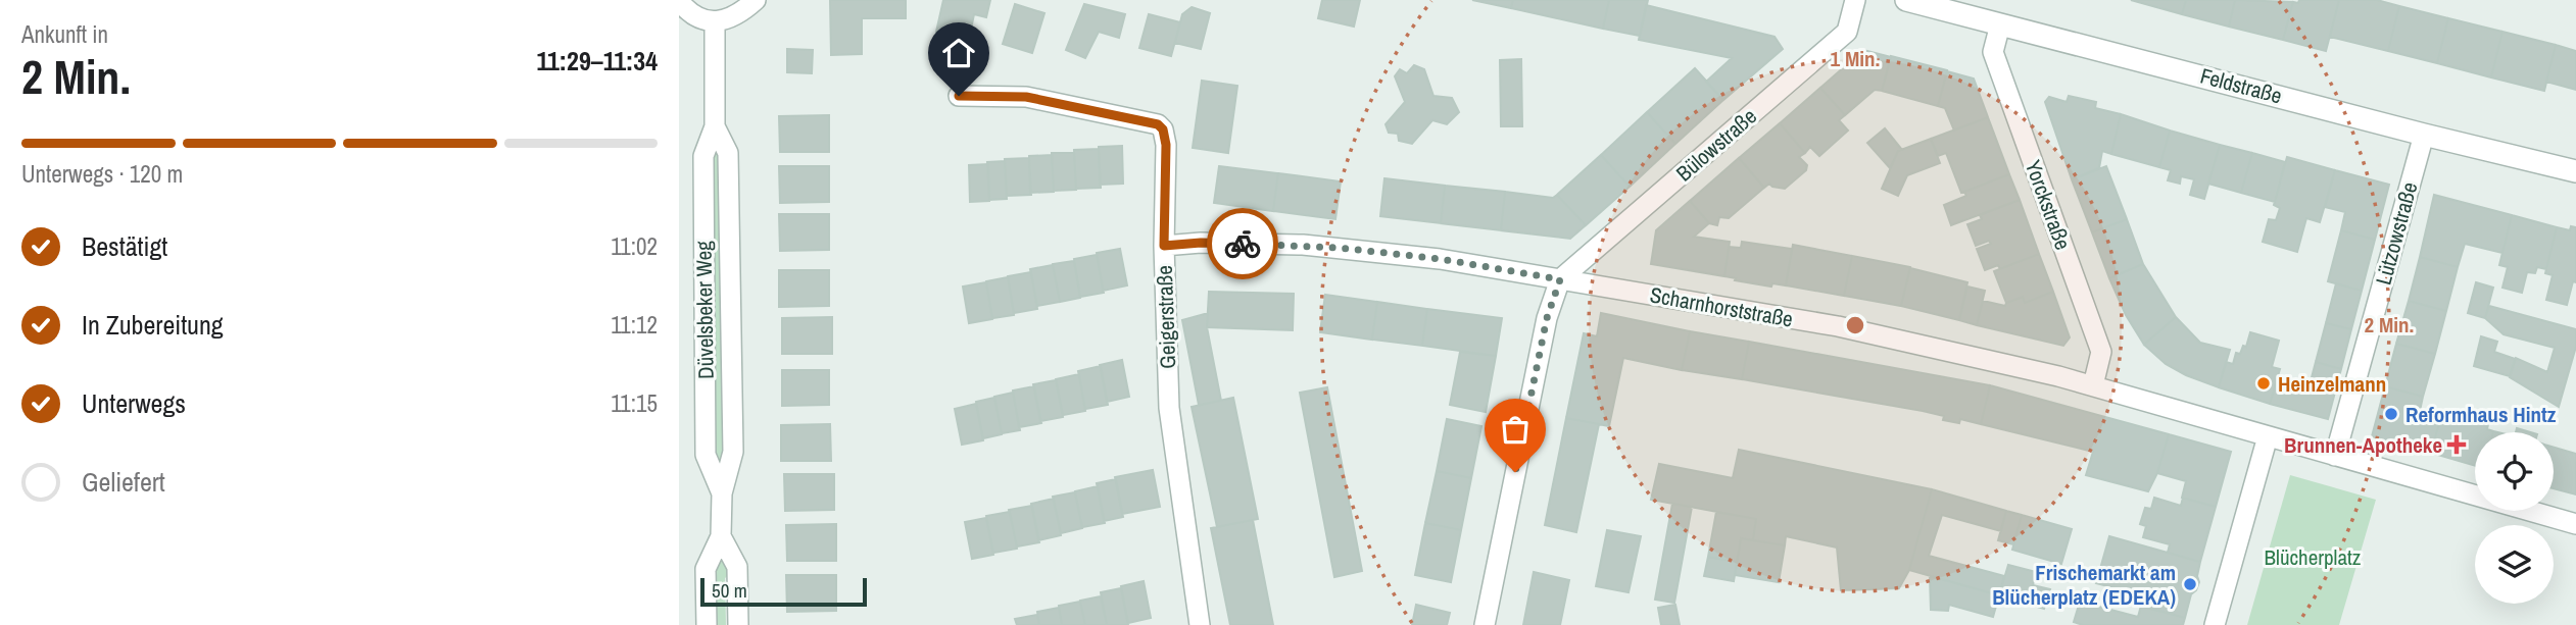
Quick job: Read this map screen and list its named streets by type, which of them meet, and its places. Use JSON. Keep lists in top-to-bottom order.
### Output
{
  "streets": {
    "street": [
      "Feldstraße",
      "Bülowstraße",
      "Yorckstraße",
      "Lützowstraße",
      "Scharnhorststraße",
      "Düvelsbeker Weg",
      "Geigerstraße"
    ]
  },
  "crossings": [
    ["Feldstraße", "Yorckstraße"],
    ["Feldstraße", "Lützowstraße"],
    ["Bülowstraße", "Scharnhorststraße"],
    ["Yorckstraße", "Scharnhorststraße"],
    ["Scharnhorststraße", "Geigerstraße"]
  ],
  "parks": ["Blücherplatz"],
  "places": {
    "other": ["Heinzelmann", "Reformhaus Hintz", "Frischemarkt am Blücherplatz (EDEKA)"],
    "health": ["Brunnen-Apotheke"]
  },
  "scale_bar": "50 m",
  "page": {
    "heading": ["2 Min.", "Ankunft in", "11:29–11:34"],
    "bar": "Unterwegs · 120 m",
    "list": [
      ["Bestätigt", "11:02"],
      ["In Zubereitung", "11:12"],
      ["Unterwegs", "11:15"],
      "Geliefert"
    ],
    "scale": "50 m"
  },
  "rings": ["1 Min.", "2 Min."]
}
